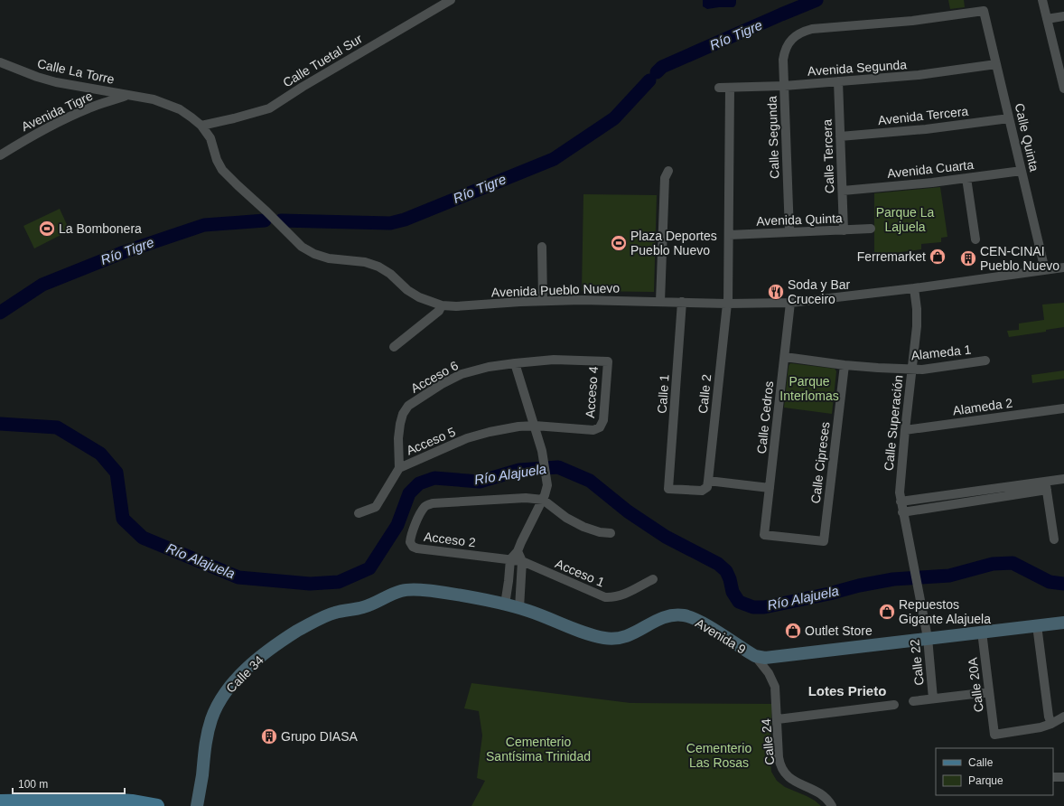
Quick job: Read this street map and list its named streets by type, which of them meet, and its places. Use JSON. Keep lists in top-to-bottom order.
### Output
{
  "streets": {
    "street": [
      "Calle Tuetal Sur",
      "Avenida Segunda",
      "Calle La Torre",
      "Avenida Tigre",
      "Avenida Tercera",
      "Calle Segunda",
      "Calle Quinta",
      "Calle Tercera",
      "Avenida Cuarta",
      "Avenida Quinta",
      "Avenida Pueblo Nuevo",
      "Alameda 1",
      "Acceso 6",
      "Acceso 4",
      "Calle 1",
      "Calle 2",
      "Alameda 2",
      "Calle Cedros",
      "Calle Superación",
      "Acceso 5",
      "Calle Cipreses",
      "Acceso 2",
      "Acceso 1",
      "Avenida 9",
      "Calle 22",
      "Calle 34",
      "Calle 20A",
      "Calle 24"
    ]
  },
  "crossings": [
    ["Calle Tuetal Sur", "Avenida Pueblo Nuevo"],
    ["Avenida Segunda", "Calle Segunda"],
    ["Avenida Segunda", "Calle Quinta"],
    ["Avenida Segunda", "Calle Tercera"],
    ["Avenida Segunda", "Calle 2"],
    ["Calle La Torre", "Avenida Tigre"],
    ["Calle La Torre", "Avenida Pueblo Nuevo"],
    ["Avenida Tigre", "Avenida Pueblo Nuevo"],
    ["Avenida Tercera", "Calle Quinta"],
    ["Avenida Tercera", "Calle Tercera"],
    ["Calle Segunda", "Calle Quinta"],
    ["Calle Segunda", "Avenida Quinta"],
    ["Calle Quinta", "Avenida Cuarta"],
    ["Calle Quinta", "Avenida Pueblo Nuevo"],
    ["Calle Tercera", "Avenida Cuarta"],
    ["Calle Tercera", "Avenida Quinta"],
    ["Avenida Quinta", "Calle 2"],
    ["Avenida Pueblo Nuevo", "Calle 1"],
    ["Avenida Pueblo Nuevo", "Calle 2"],
    ["Avenida Pueblo Nuevo", "Calle Cedros"],
    ["Avenida Pueblo Nuevo", "Calle Superación"],
    ["Alameda 1", "Calle Cedros"],
    ["Alameda 1", "Calle Superación"],
    ["Alameda 1", "Calle Cipreses"],
    ["Acceso 6", "Acceso 4"],
    ["Acceso 6", "Acceso 5"],
    ["Acceso 4", "Acceso 5"],
    ["Calle 1", "Calle 2"],
    ["Alameda 2", "Calle Superación"],
    ["Calle Cedros", "Calle Cipreses"],
    ["Calle Superación", "Calle 22"],
    ["Acceso 2", "Acceso 1"],
    ["Avenida 9", "Calle 22"],
    ["Avenida 9", "Calle 34"],
    ["Avenida 9", "Calle 20A"],
    ["Avenida 9", "Calle 24"]
  ],
  "districts": ["Lotes Prieto"],
  "water": ["Río Tigre", "Río Alajuela"],
  "parks": [
    "Parque La Lajuela",
    "Parque Interlomas",
    "Cementerio Santísima Trinidad",
    "Cementerio Las Rosas"
  ],
  "places": {
    "sports": ["La Bombonera", "Plaza Deportes Pueblo Nuevo"],
    "shop": ["Ferremarket", "Repuestos Gigante Alajuela", "Outlet Store"],
    "building": ["CEN-CINAI Pueblo Nuevo", "Grupo DIASA"],
    "restaurant": ["Soda y Bar Cruceiro"]
  },
  "legend": ["Calle", "Parque"],
  "scale_bar": "100 m"
}
